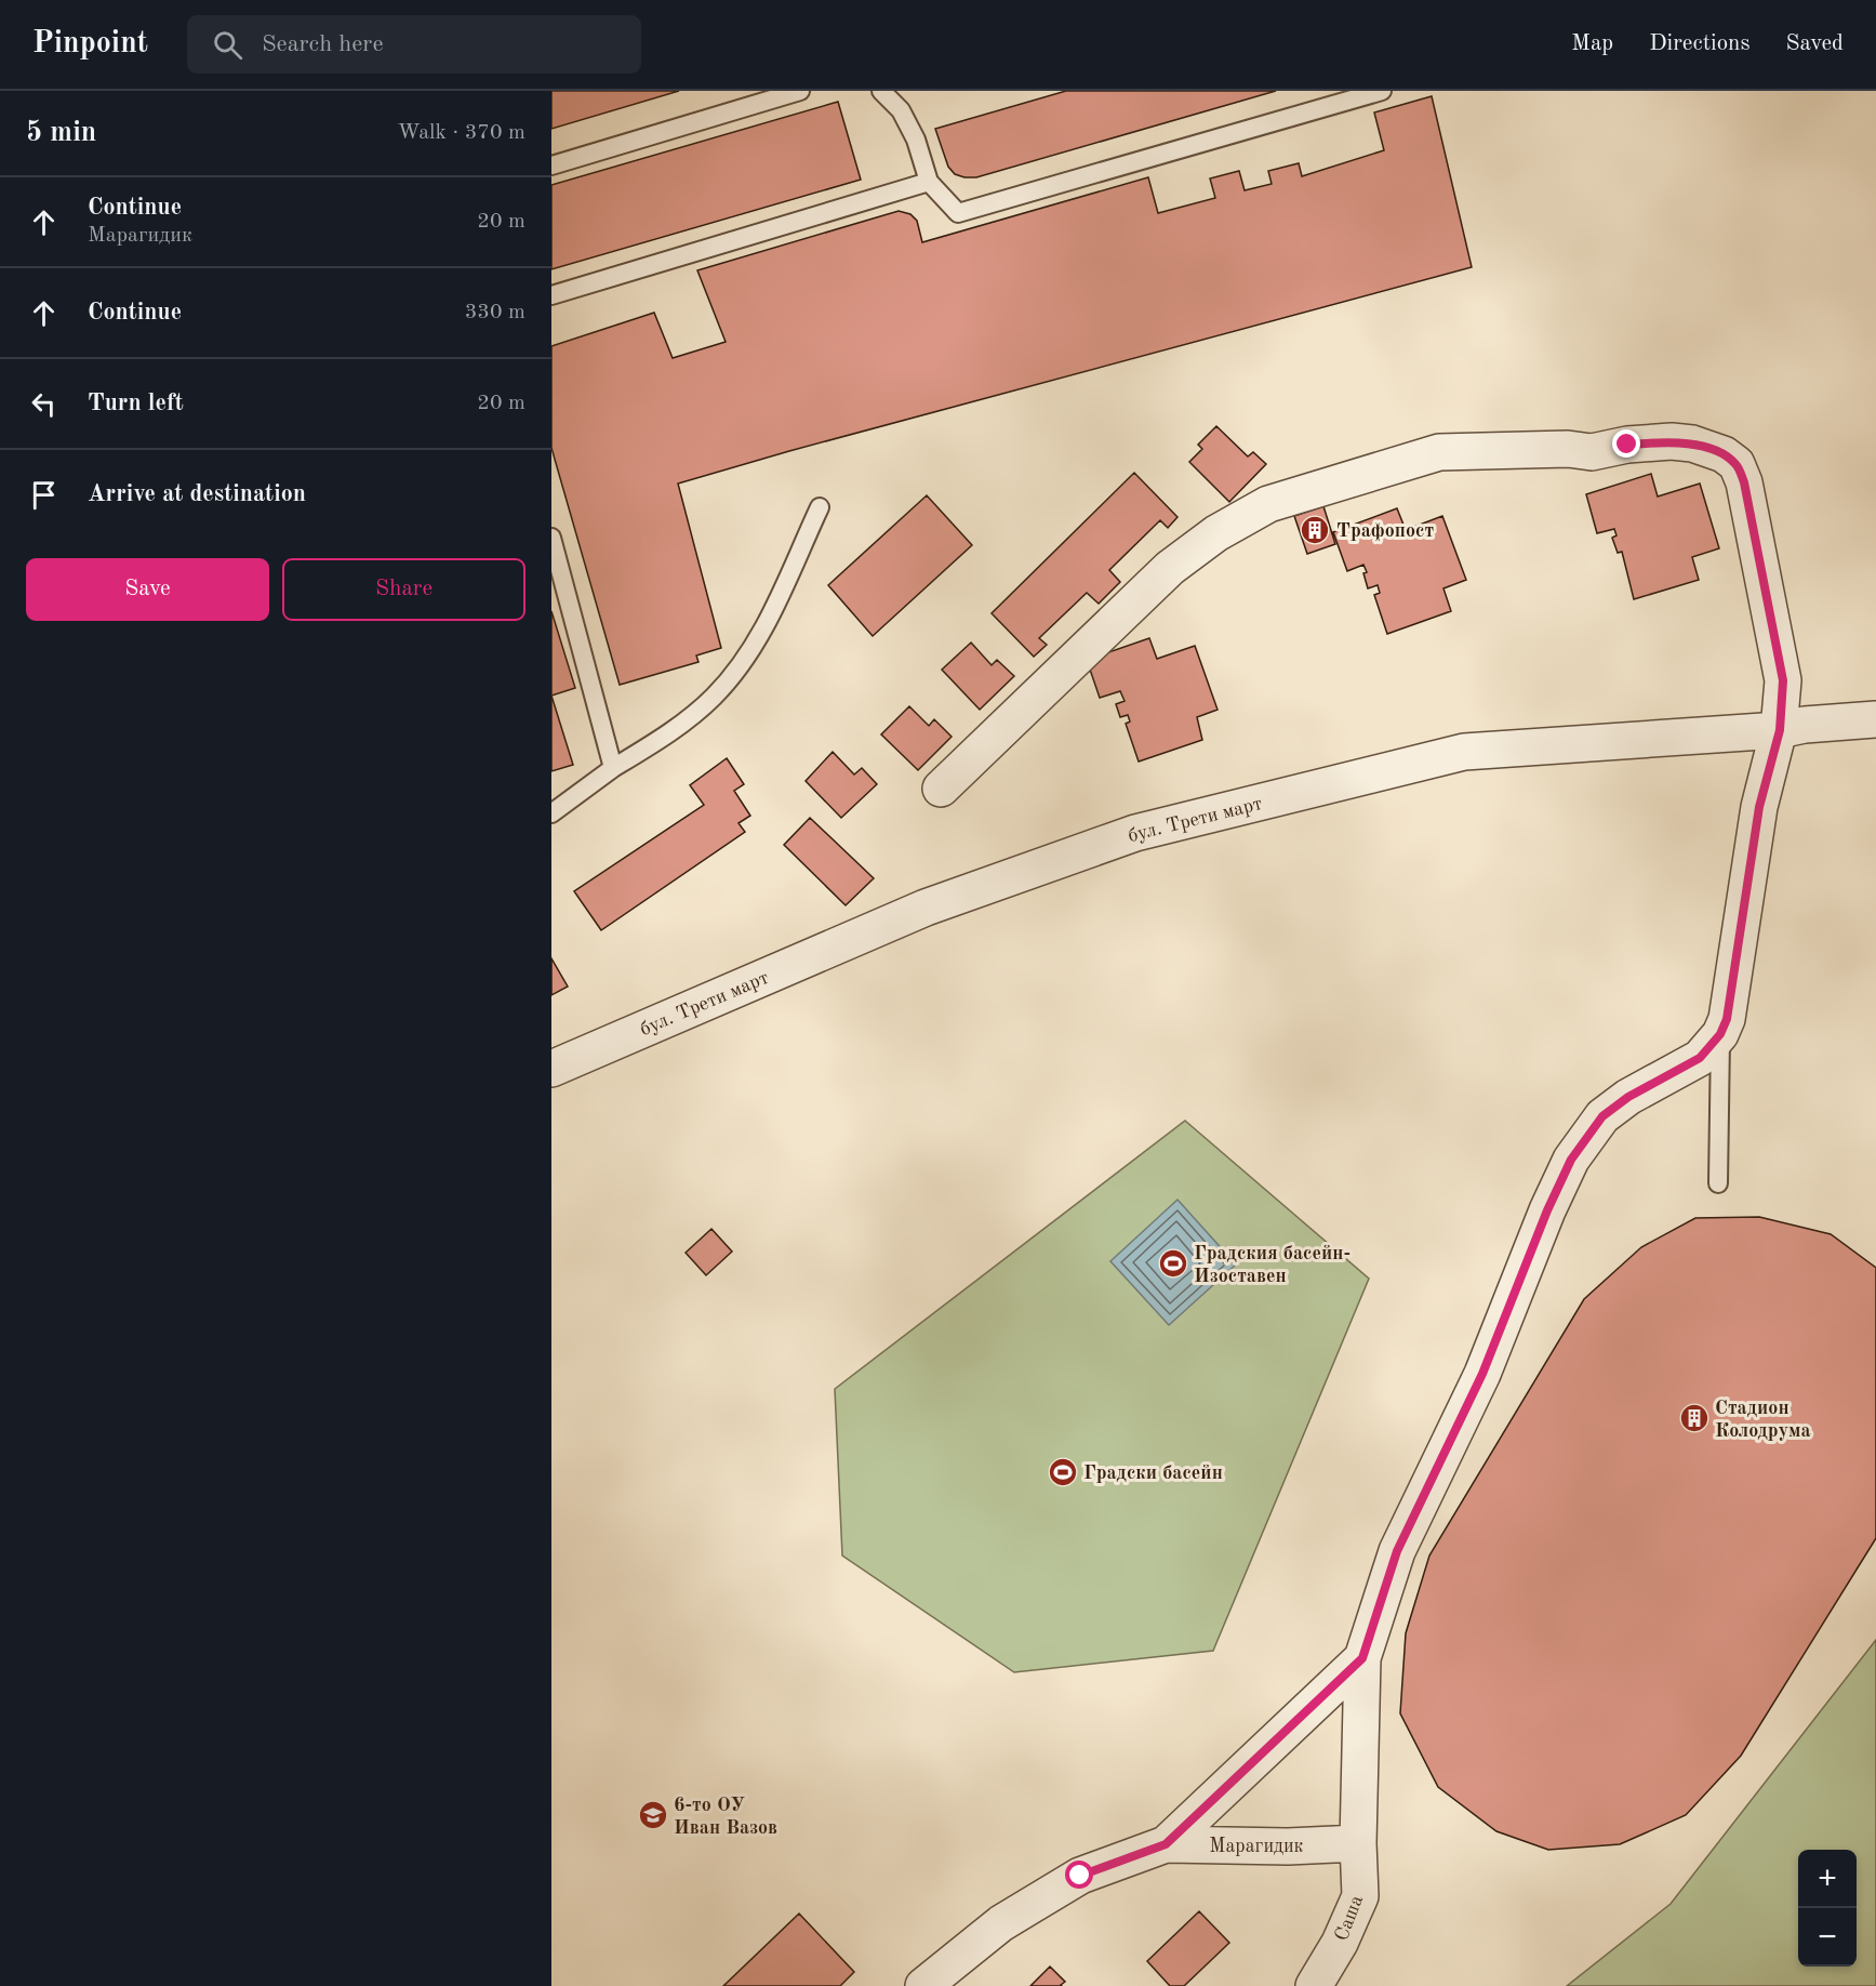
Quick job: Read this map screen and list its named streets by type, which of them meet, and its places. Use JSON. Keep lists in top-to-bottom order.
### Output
{
  "streets": {
    "street": ["бул. Трети март", "Марагидик", "Саша"]
  },
  "crossings": [
    ["Марагидик", "Саша"]
  ],
  "places": {
    "building": ["Трафопост", "Стадион Колодрума"],
    "sports": ["Градския басейн- Изоставен", "Градски басейн"],
    "school or university": ["6-то ОУ Иван Вазов"]
  },
  "page": {
    "header": "Pinpoint",
    "search": "Search here",
    "nav": ["Map", "Directions", "Saved"],
    "heading": ["5 min", "Walk · 370 m"],
    "list": [
      ["Continue", "Марагидик", "20 m"],
      ["Continue", "330 m"],
      ["Turn left", "20 m"],
      "Arrive at destination"
    ],
    "buttons": ["Save", "Share"],
    "map_buttons": ["+", "−"]
  }
}
